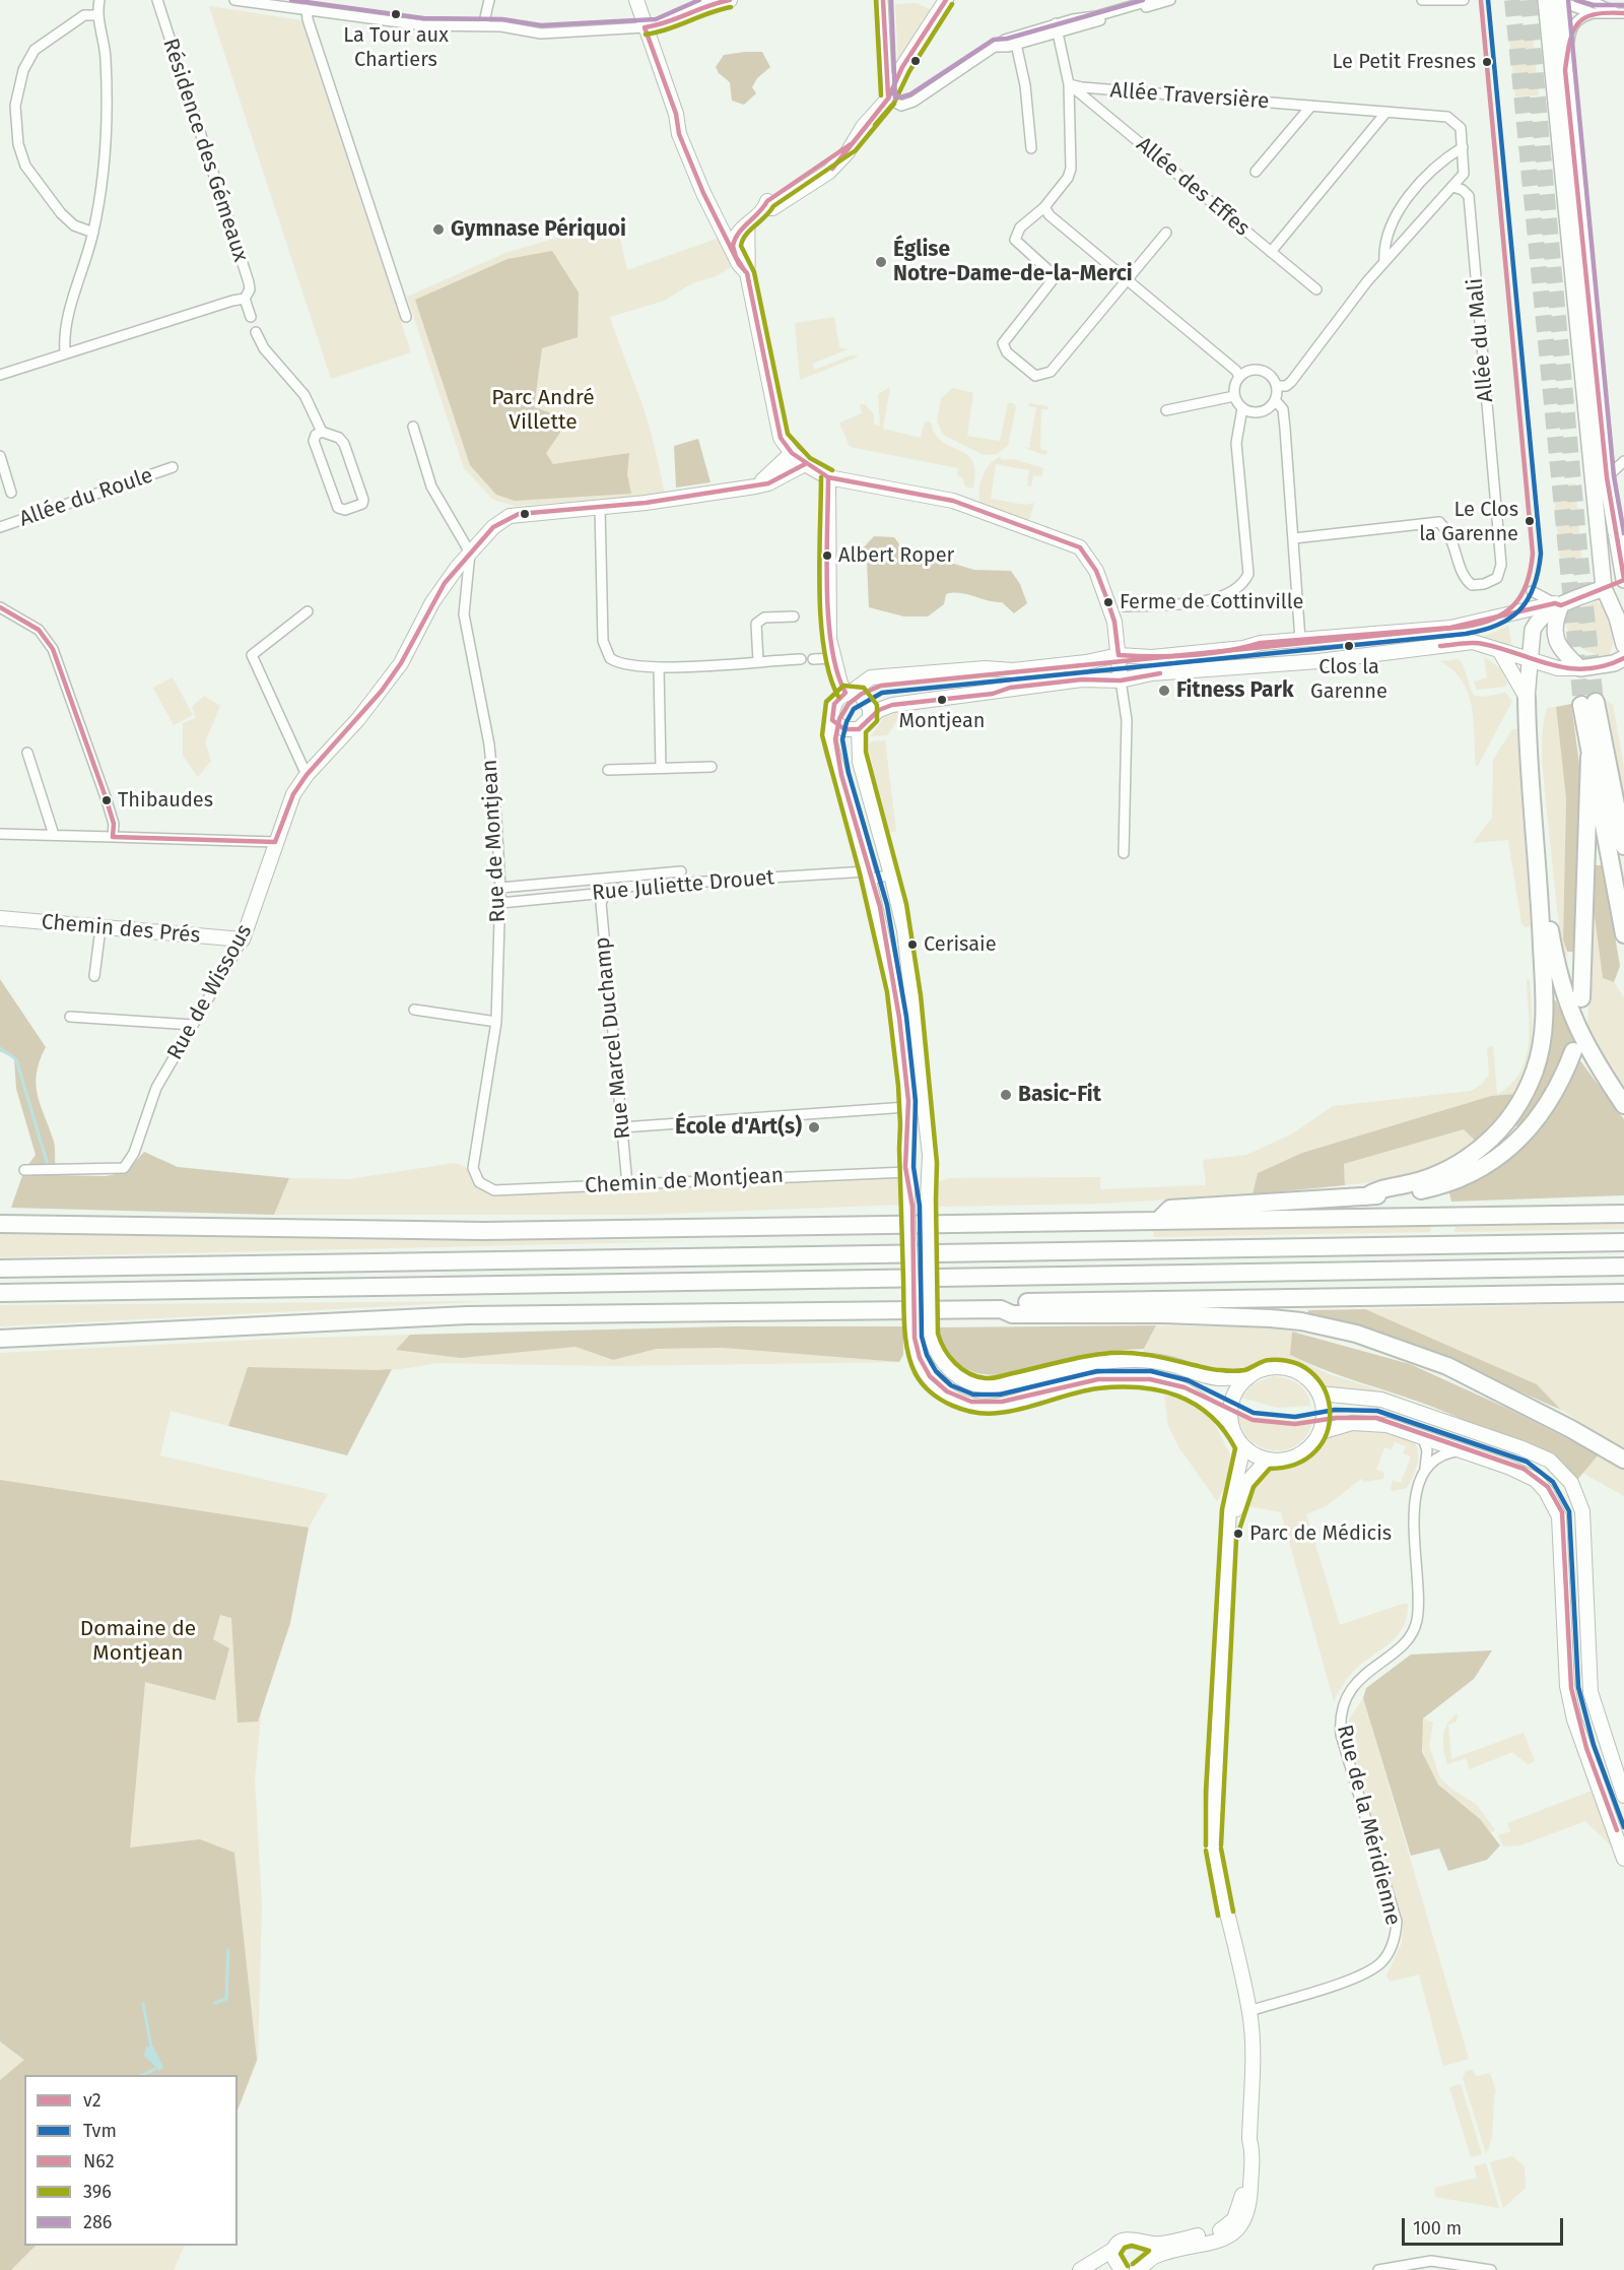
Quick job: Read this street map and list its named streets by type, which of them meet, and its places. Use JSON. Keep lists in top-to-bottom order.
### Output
{
  "streets": {
    "street": [
      "Allée Traversière",
      "Résidence des Gémeaux",
      "Allée des Effes",
      "Allée du Mali",
      "Allée du Roule",
      "Rue de Montjean",
      "Rue Juliette Drouet",
      "Chemin des Prés",
      "Rue de Wissous",
      "Rue Marcel Duchamp",
      "Chemin de Montjean",
      "Rue de la Méridienne"
    ]
  },
  "crossings": [
    ["Allée Traversière", "Allée des Effes"],
    ["Rue de Montjean", "Rue Juliette Drouet"],
    ["Rue de Montjean", "Rue de Wissous"],
    ["Rue de Montjean", "Chemin de Montjean"],
    ["Rue Juliette Drouet", "Rue Marcel Duchamp"],
    ["Chemin des Prés", "Rue de Wissous"],
    ["Rue Marcel Duchamp", "Chemin de Montjean"]
  ],
  "parks": ["Parc André Villette", "Domaine de Montjean"],
  "places": [
    "La Tour aux Chartiers",
    "Le Petit Fresnes",
    "Gymnase Périquoi",
    "Église Notre-Dame-de-la-Merci",
    "Le Clos la Garenne",
    "Albert Roper",
    "Ferme de Cottinville",
    "Clos la Garenne",
    "Fitness Park",
    "Montjean",
    "Thibaudes",
    "Cerisaie",
    "Basic-Fit",
    "École d'Art(s)",
    "Parc de Médicis"
  ],
  "lines": [
    "transit line v2",
    "transit line Tvm",
    "transit line 396",
    "transit line 286",
    "transit line N62"
  ],
  "legend": [
    "v2",
    "Tvm",
    "N62",
    "396",
    "286"
  ],
  "scale_bar": "100 m"
}
